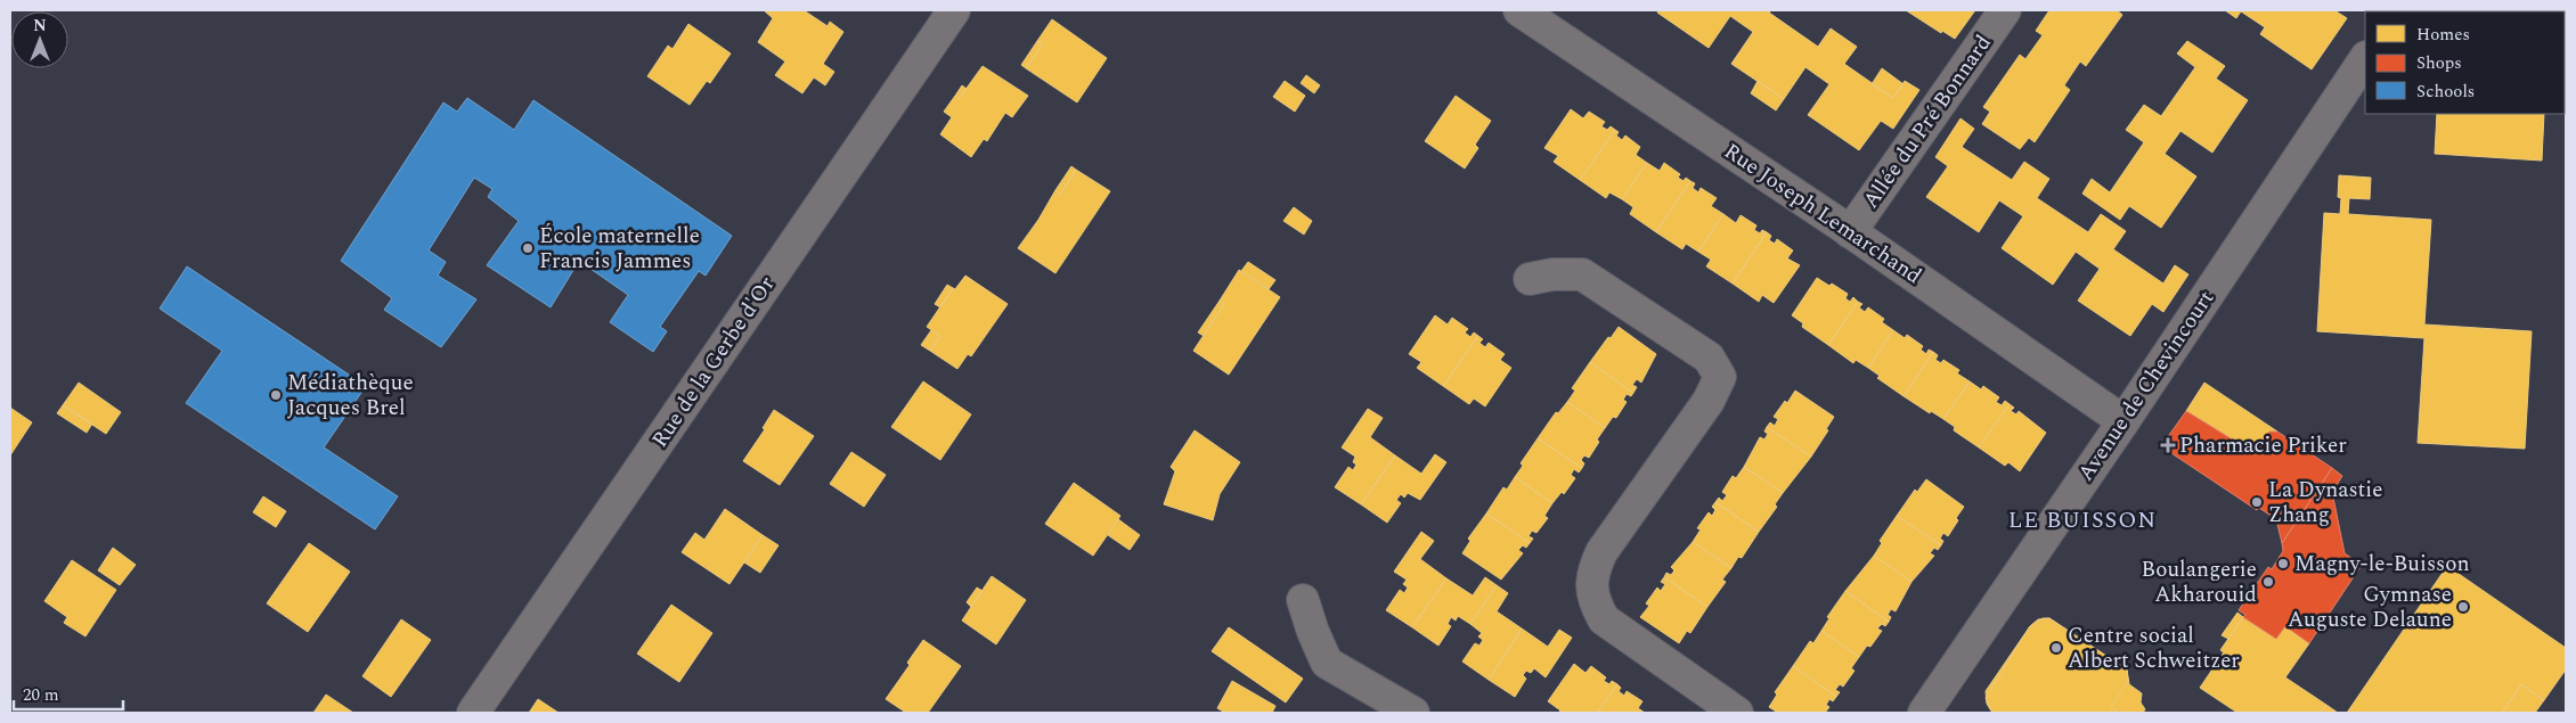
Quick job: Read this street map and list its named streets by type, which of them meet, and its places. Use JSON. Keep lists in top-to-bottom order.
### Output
{
  "streets": {
    "street": [
      "Allée du Pré Bonnard",
      "Rue Joseph Lemarchand",
      "Rue de la Gerbe d'Or",
      "Avenue de Chevincourt"
    ]
  },
  "crossings": [
    ["Allée du Pré Bonnard", "Rue Joseph Lemarchand"],
    ["Rue Joseph Lemarchand", "Avenue de Chevincourt"]
  ],
  "districts": ["LE BUISSON"],
  "places": {
    "other": [
      "École maternelle Francis Jammes",
      "Médiathèque Jacques Brel",
      "La Dynastie Zhang",
      "Magny-le-Buisson",
      "Boulangerie Akharouid",
      "Gymnase Auguste Delaune",
      "Centre social Albert Schweitzer"
    ],
    "health": ["Pharmacie Priker"]
  },
  "legend": ["Homes", "Shops", "Schools"],
  "scale_bar": "20 m",
  "north": "top"
}
